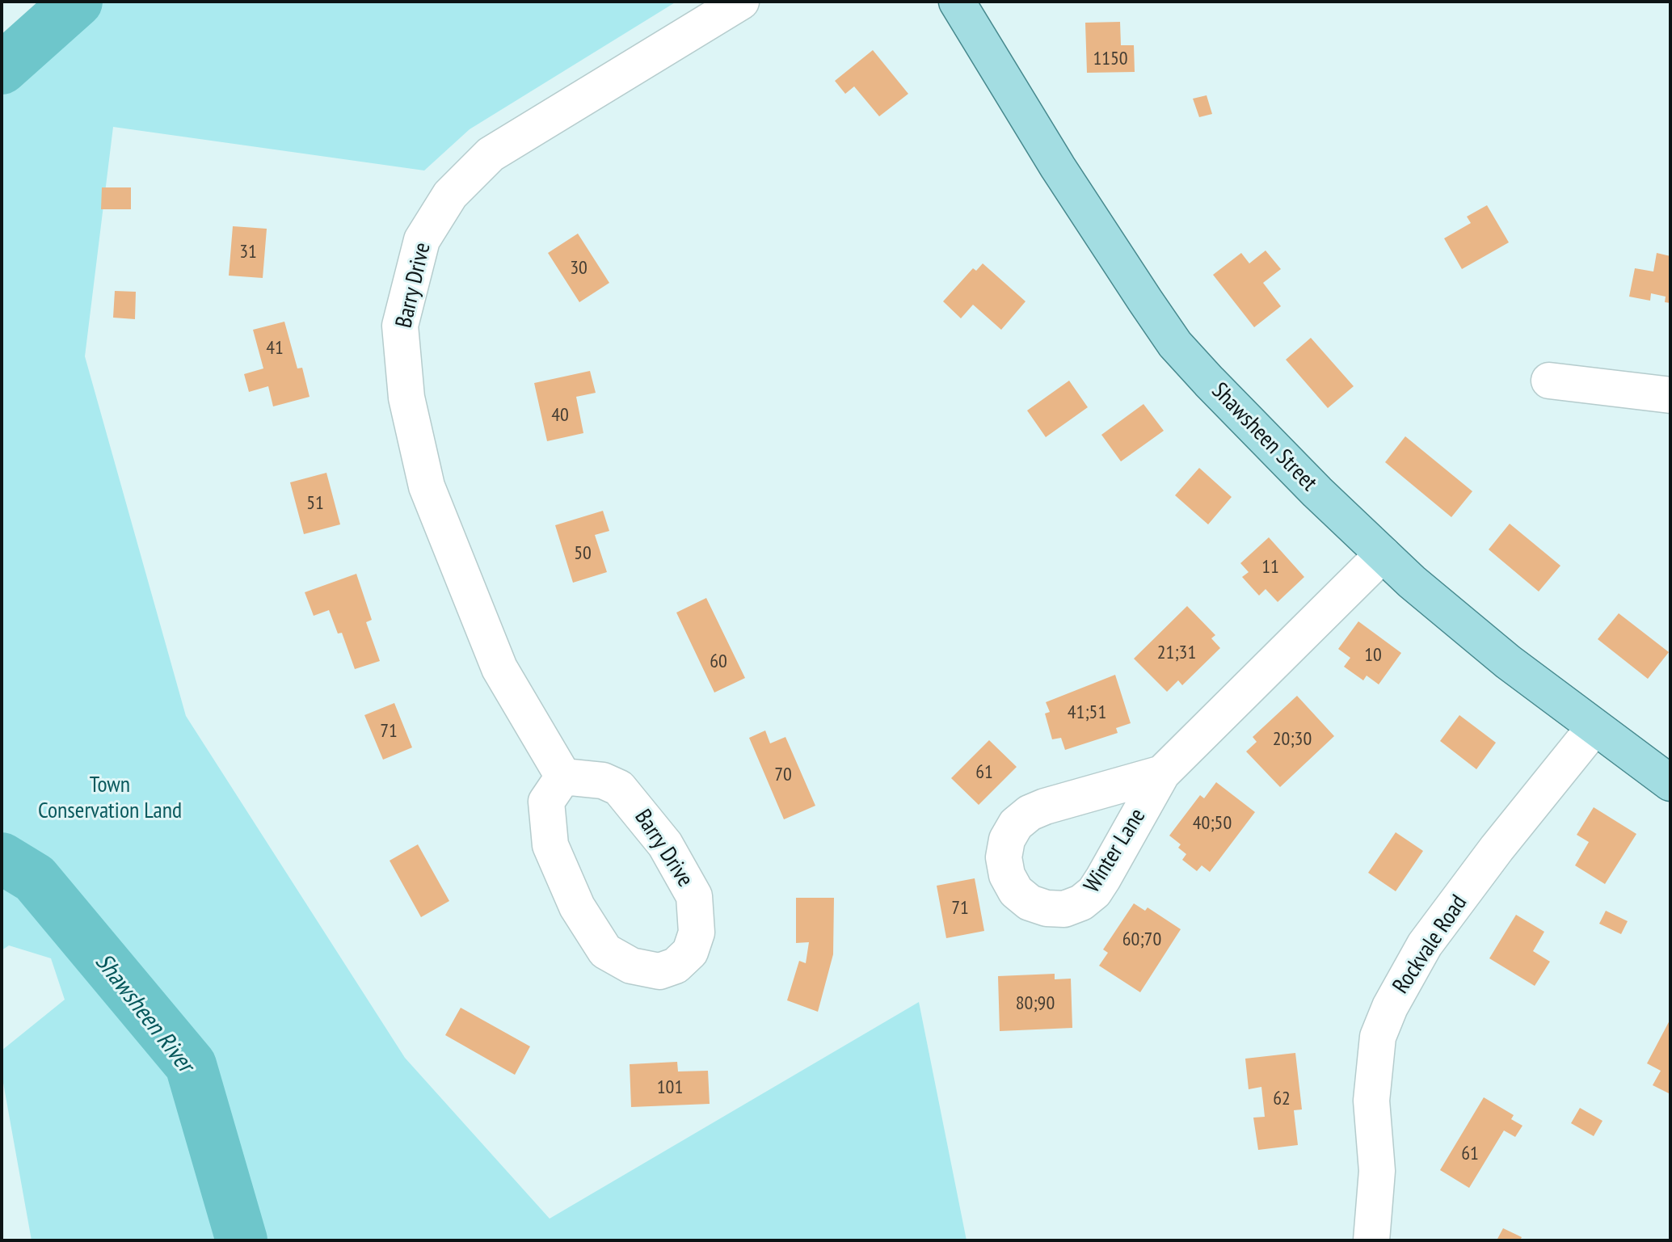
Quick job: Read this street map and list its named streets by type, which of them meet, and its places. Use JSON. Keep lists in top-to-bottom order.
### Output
{
  "streets": {
    "main road": ["Shawsheen Street"],
    "street": ["Barry Drive", "Winter Lane", "Rockvale Road"]
  },
  "crossings": [
    ["Shawsheen Street", "Winter Lane"],
    ["Shawsheen Street", "Rockvale Road"]
  ],
  "water": ["Shawsheen River"],
  "parks": ["Town Conservation Land"],
  "house_numbers": [
    "1150",
    "31",
    "30",
    "41",
    "40",
    "51",
    "50",
    "11",
    "21;31",
    "10",
    "60",
    "41;51",
    "71",
    "20;30",
    "61",
    "70",
    "40;50",
    "71",
    "60;70",
    "80;90",
    "101",
    "62",
    "61"
  ]
}
